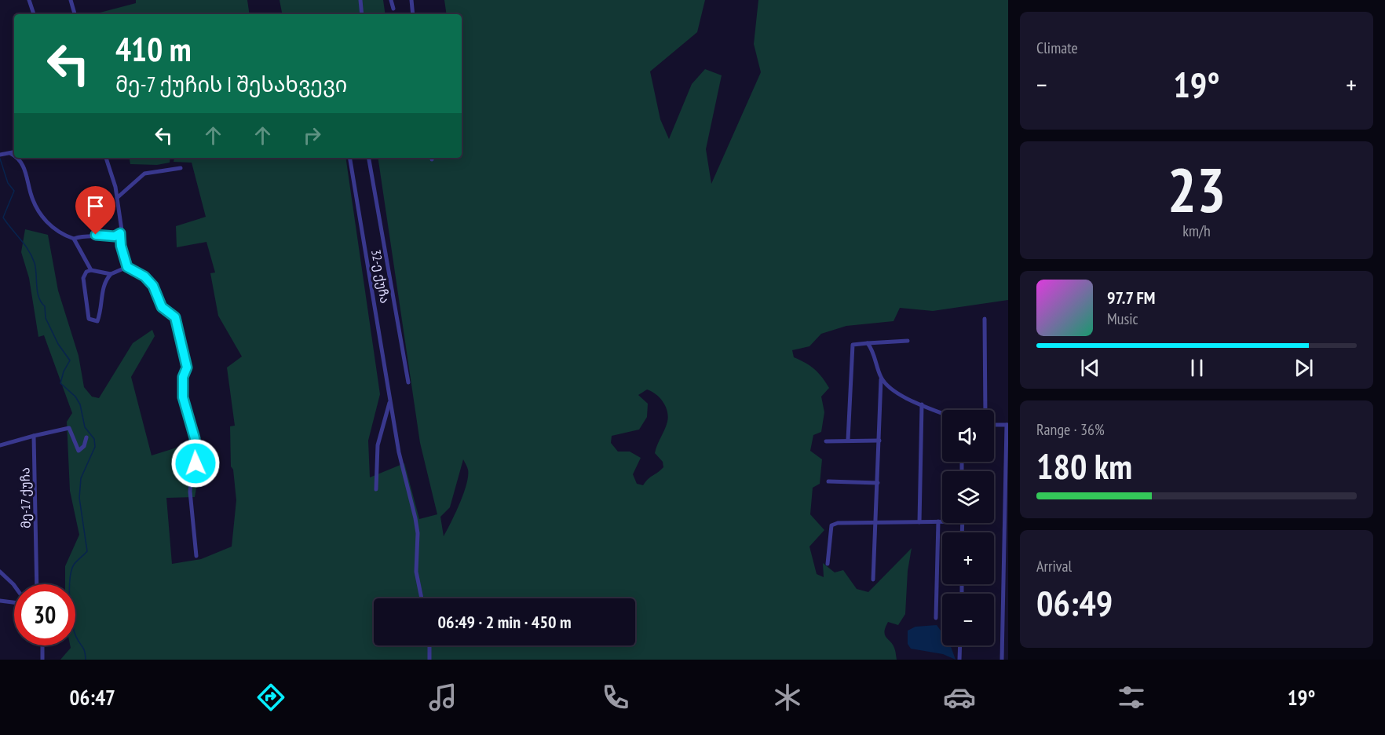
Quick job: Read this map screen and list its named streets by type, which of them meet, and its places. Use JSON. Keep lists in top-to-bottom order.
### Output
{
  "streets": {
    "street": ["32-ე ქუჩა", "მე-17 ქუჩა"]
  },
  "page": {
    "tile": [
      "Climate",
      ["23", "km/h"],
      ["Range · 36%", "180 km"],
      ["Arrival", "06:49"]
    ],
    "turn": ["410 m", "მე-7 ქუჩის I შესახვევი"],
    "heat": ["−", "19°", "+"],
    "song": ["97.7 FM", "Music"],
    "map_buttons": ["+", "−"],
    "limit": "30",
    "trip": "06:49 · 2 min · 450 m",
    "tabs": ["06:47", "19°"]
  }
}
